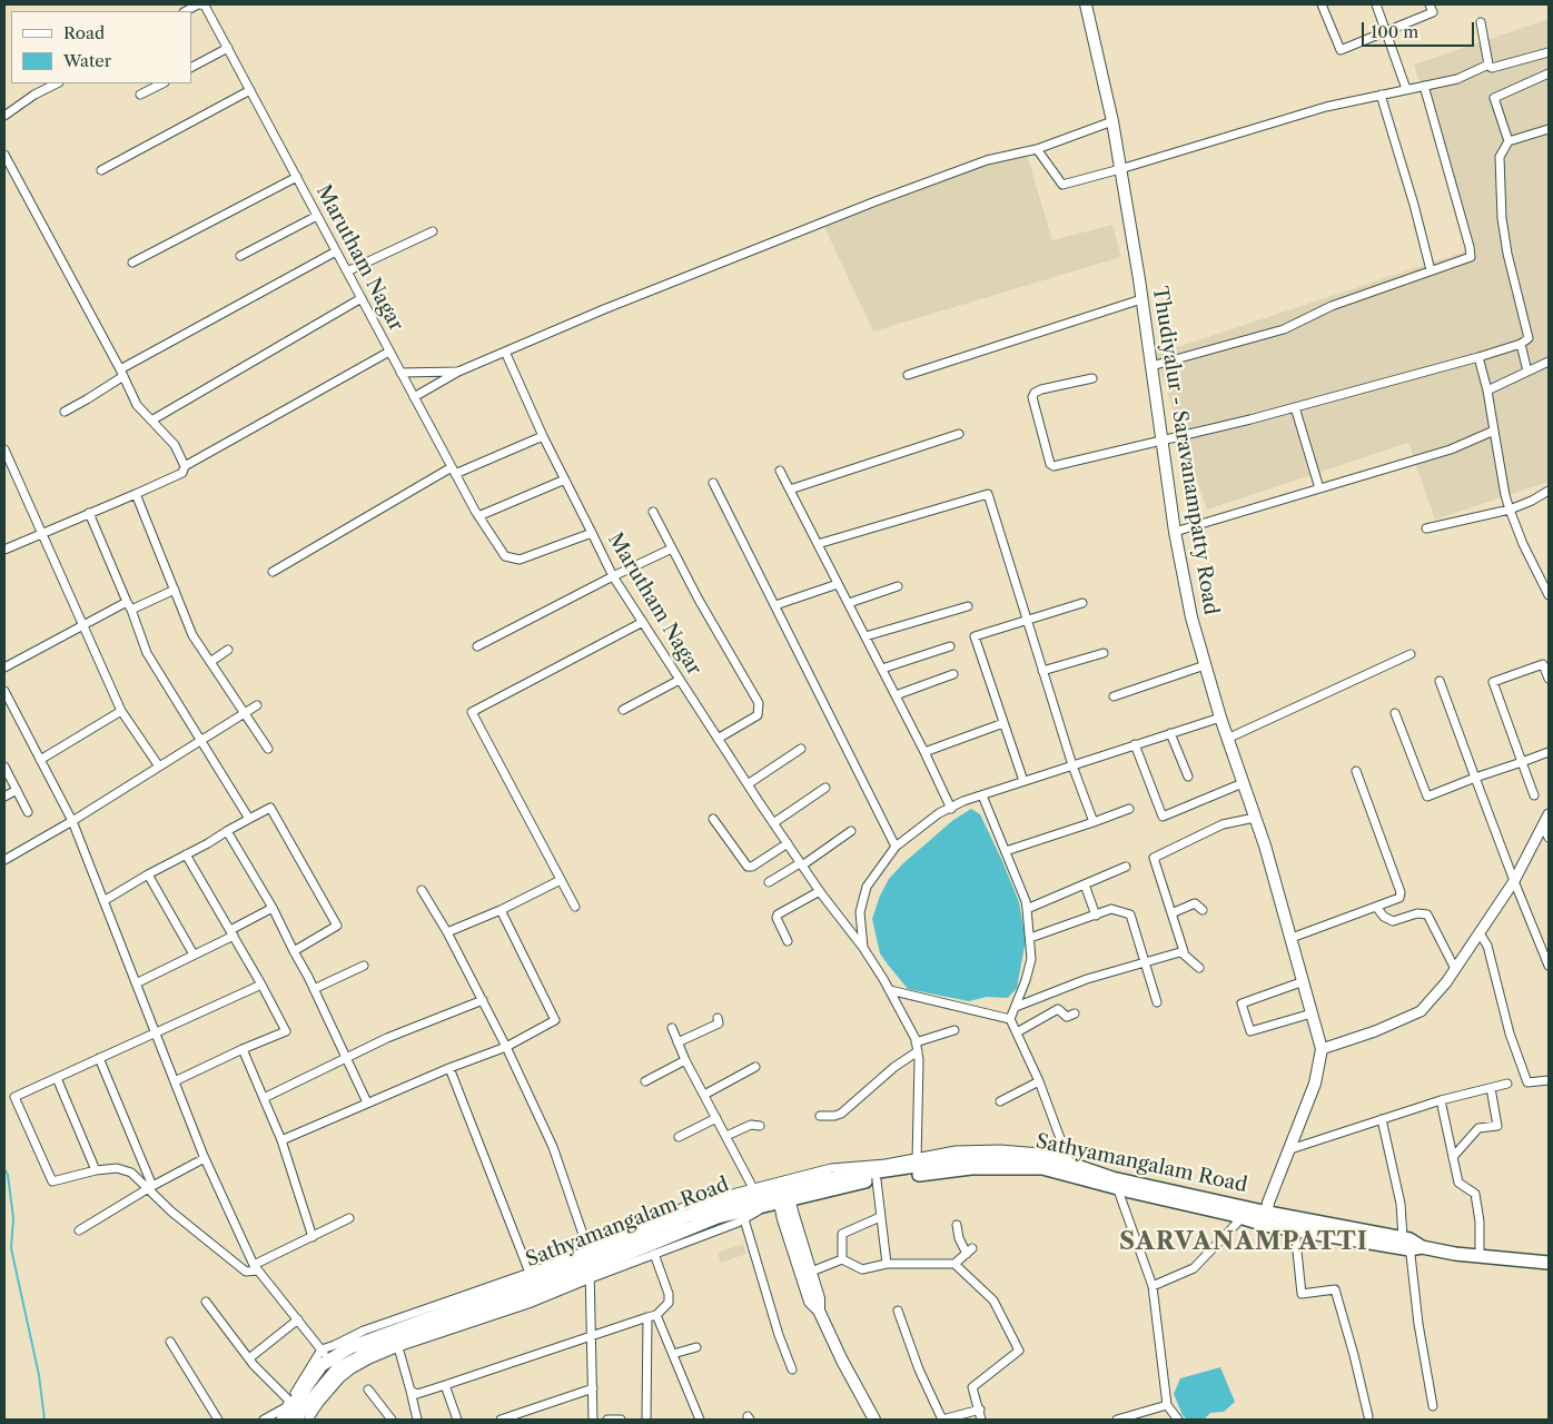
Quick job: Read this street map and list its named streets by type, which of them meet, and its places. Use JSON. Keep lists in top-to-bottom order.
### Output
{
  "streets": {
    "highway": ["Sathyamangalam Road"],
    "main road": ["Thudiyalur - Saravanampatty Road"],
    "street": ["Marutham Nagar"]
  },
  "crossings": [
    ["Thudiyalur - Saravanampatty Road", "Sathyamangalam Road"]
  ],
  "districts": ["SARVANAMPATTI"],
  "legend": ["Road", "Water"],
  "scale_bar": "100 m"
}
